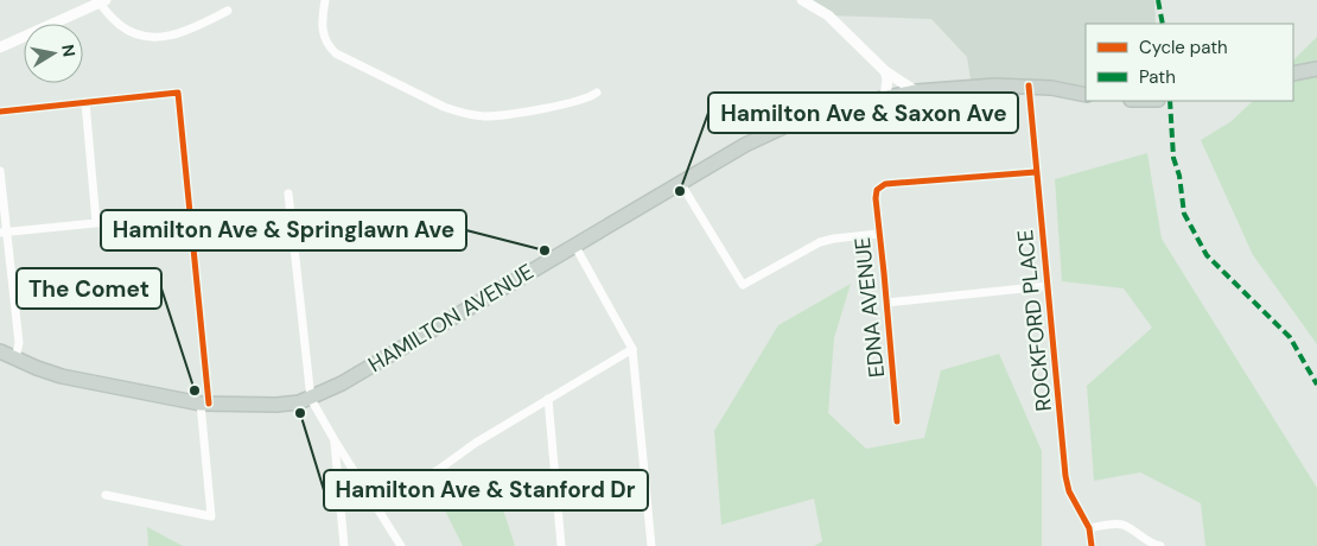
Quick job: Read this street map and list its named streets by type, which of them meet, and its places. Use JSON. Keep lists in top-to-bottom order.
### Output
{
  "streets": {
    "main road": ["HAMILTON AVENUE"],
    "street": ["EDNA AVENUE", "ROCKFORD PLACE"]
  },
  "crossings": [
    ["EDNA AVENUE", "ROCKFORD PLACE"],
    ["HAMILTON AVENUE", "ROCKFORD PLACE"]
  ],
  "places": [
    "Hamilton Ave & Saxon Ave",
    "Hamilton Ave & Springlawn Ave",
    "The Comet",
    "Hamilton Ave & Stanford Dr"
  ],
  "legend": ["Cycle path", "Path"],
  "north": "right"
}
